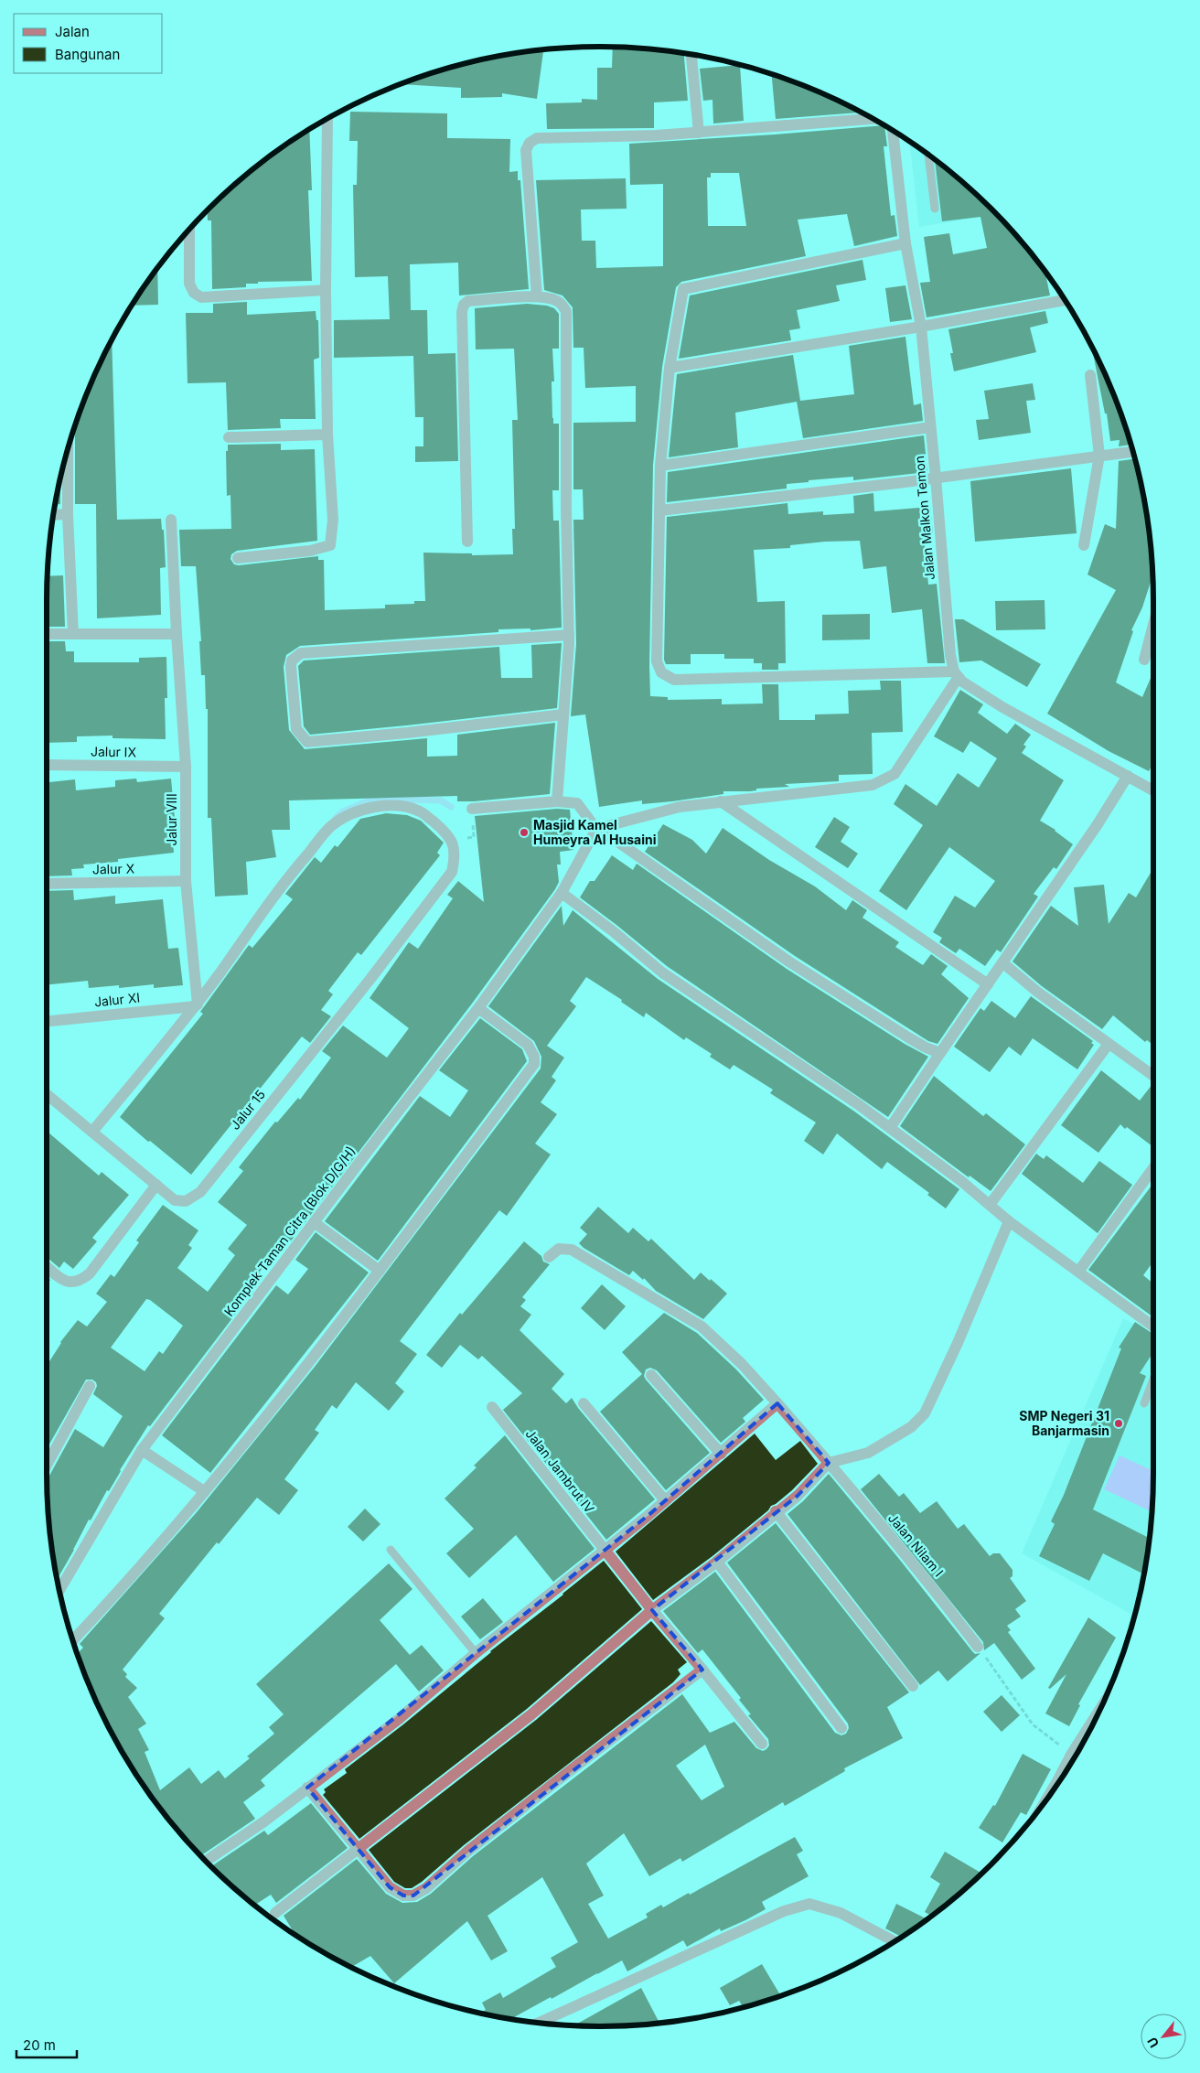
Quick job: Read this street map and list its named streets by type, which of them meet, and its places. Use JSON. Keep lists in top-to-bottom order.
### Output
{
  "streets": {
    "street": [
      "Jalan Malkon Temon",
      "Jalur IX",
      "Jalur VIII",
      "Jalur X",
      "Jalur XI",
      "Jalur 15",
      "Komplek Taman Citra (Blok D/G/H)",
      "Jalan Jambrut IV",
      "Jalan Nilam I"
    ]
  },
  "crossings": [
    ["Jalur IX", "Jalur VIII"],
    ["Jalur VIII", "Jalur X"],
    ["Jalur VIII", "Jalur XI"],
    ["Jalur VIII", "Jalur 15"],
    ["Jalur XI", "Jalur 15"]
  ],
  "places": ["Masjid Kamel Humeyra Al Husaini", "SMP Negeri 31 Banjarmasin"],
  "legend": ["Jalan", "Bangunan"],
  "scale_bar": "20 m",
  "north": "bottom left"
}
